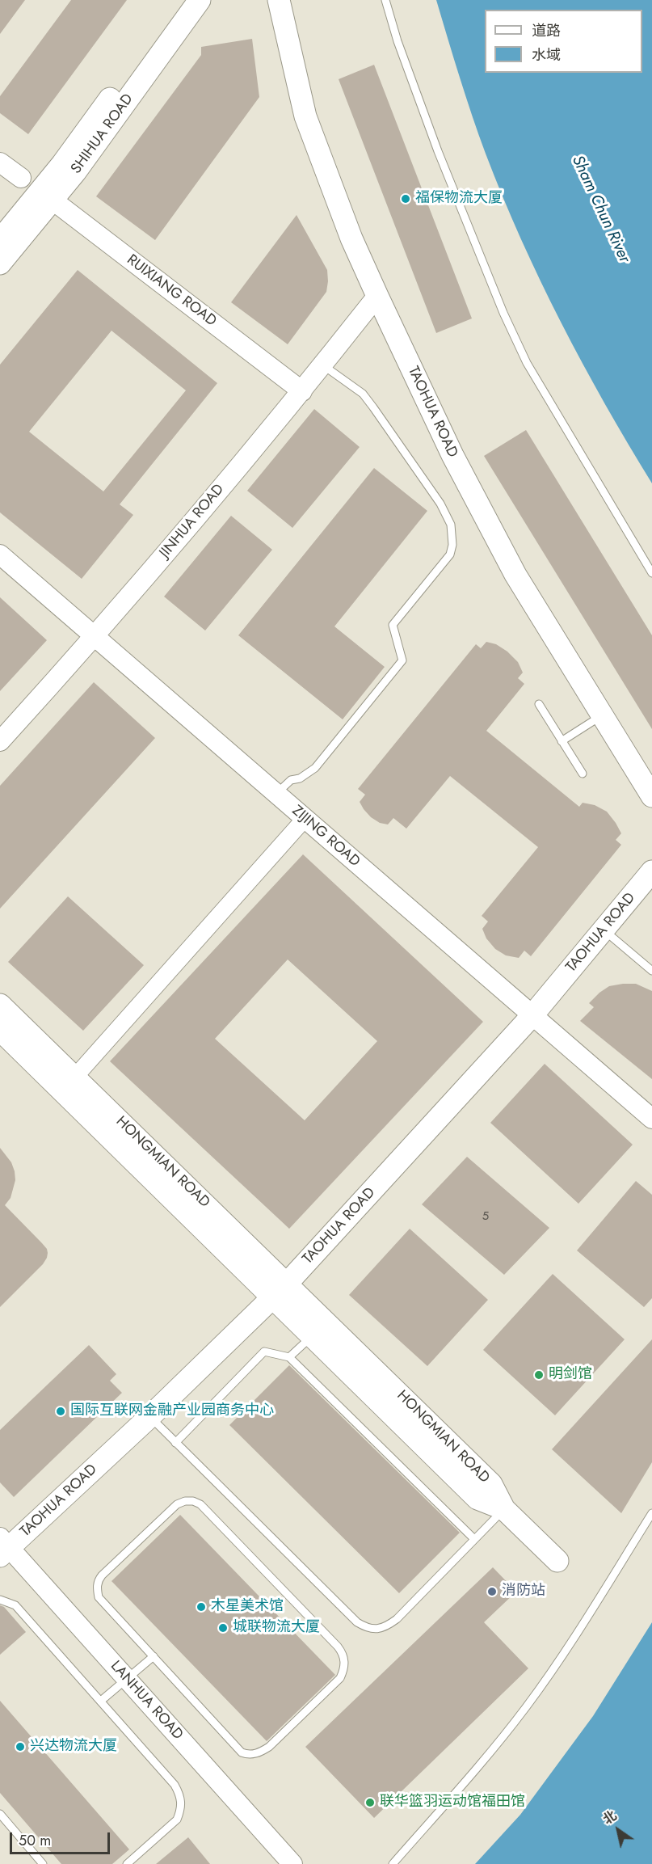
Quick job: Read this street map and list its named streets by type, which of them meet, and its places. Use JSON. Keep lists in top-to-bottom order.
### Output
{
  "streets": {
    "main road": ["SHIHUA ROAD", "TAOHUA ROAD", "HONGMIAN ROAD"],
    "street": [
      "RUIXIANG ROAD",
      "JINHUA ROAD",
      "ZIJING ROAD",
      "LANHUA ROAD"
    ]
  },
  "crossings": [
    ["SHIHUA ROAD", "RUIXIANG ROAD"],
    ["RUIXIANG ROAD", "JINHUA ROAD"],
    ["TAOHUA ROAD", "JINHUA ROAD"],
    ["TAOHUA ROAD", "ZIJING ROAD"],
    ["TAOHUA ROAD", "HONGMIAN ROAD"],
    ["TAOHUA ROAD", "LANHUA ROAD"],
    ["JINHUA ROAD", "ZIJING ROAD"]
  ],
  "water": ["Sham Chun River"],
  "places": [
    "福保物流大厦",
    "明剑馆",
    "国际互联网金融产业园商务中心",
    "消防站",
    "木星美术馆",
    "城联物流大厦",
    "兴达物流大厦",
    "联华篮羽运动馆福田馆"
  ],
  "house_numbers": ["5"],
  "legend": ["道路", "水域"],
  "scale_bar": "50 m",
  "north": "top left"
}
